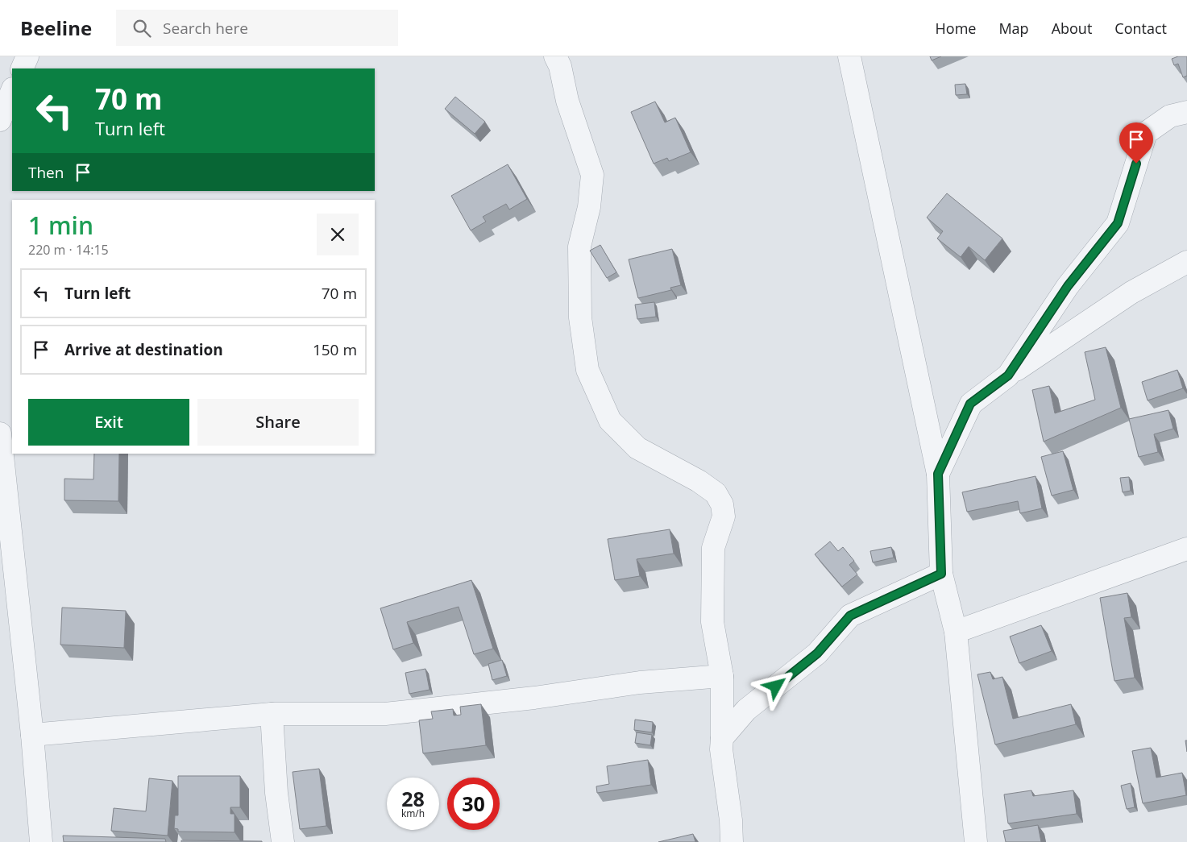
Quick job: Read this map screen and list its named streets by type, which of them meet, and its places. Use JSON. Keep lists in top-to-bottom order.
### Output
{
  "page": {
    "header": "Beeline",
    "search": "Search here",
    "nav": [
      "Home",
      "Map",
      "About",
      "Contact"
    ],
    "turn": ["70 m", "Turn left"],
    "then": "Then",
    "heading": ["1 min", "220 m · 14:15"],
    "list": [
      {
        "name": "Turn left",
        "value": "70 m"
      },
      {
        "name": "Arrive at destination",
        "value": "150 m"
      }
    ],
    "buttons": ["Exit", "Share"],
    "speed": "28 km/h",
    "limit": "30"
  }
}
